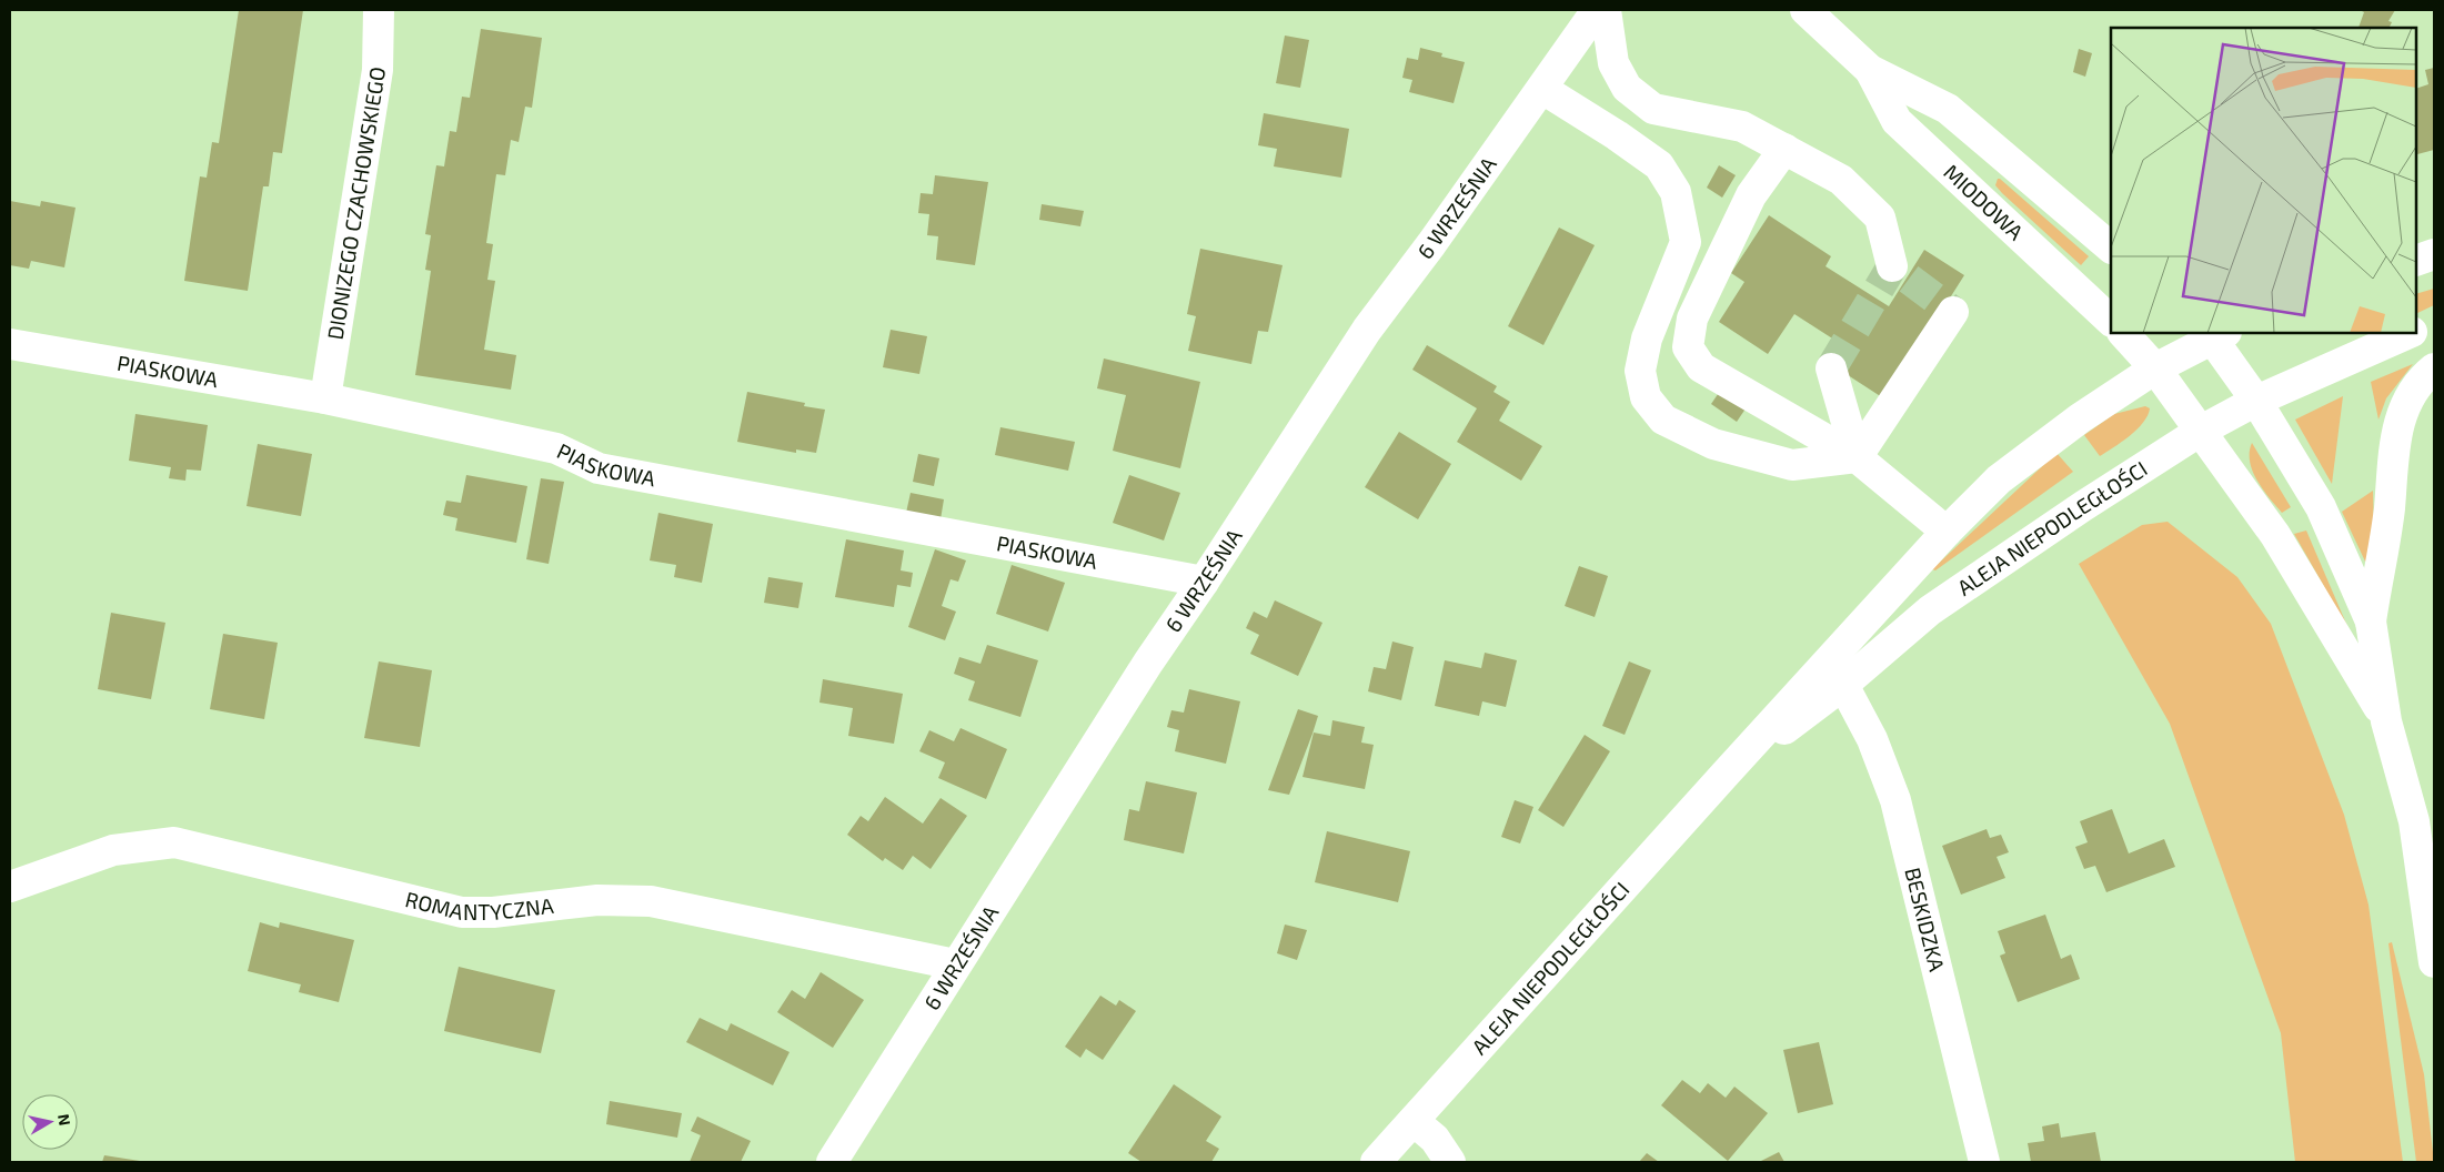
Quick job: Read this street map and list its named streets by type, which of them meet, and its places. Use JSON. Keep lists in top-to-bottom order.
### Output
{
  "streets": {
    "street": [
      "MIODOWA",
      "DIONIZEGO CZACHOWSKIEGO",
      "6 WRZEŚNIA",
      "PIASKOWA",
      "ALEJA NIEPODLEGŁOŚCI",
      "ROMANTYCZNA",
      "BESKIDZKA"
    ]
  },
  "crossings": [
    ["DIONIZEGO CZACHOWSKIEGO", "PIASKOWA"],
    ["6 WRZEŚNIA", "PIASKOWA"],
    ["6 WRZEŚNIA", "ROMANTYCZNA"],
    ["ALEJA NIEPODLEGŁOŚCI", "BESKIDZKA"]
  ],
  "north": "right"
}
